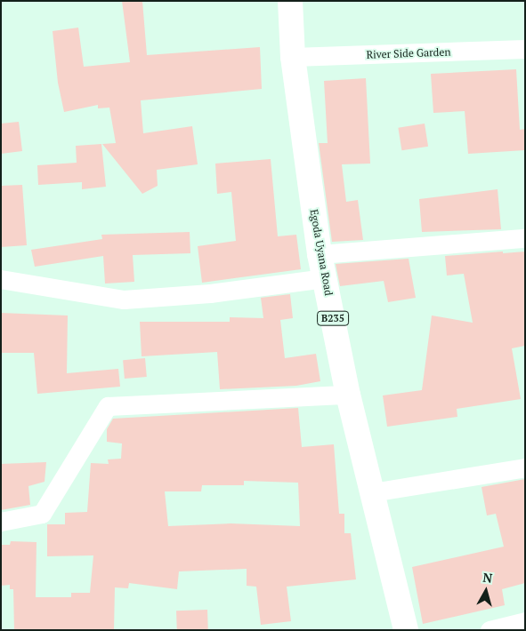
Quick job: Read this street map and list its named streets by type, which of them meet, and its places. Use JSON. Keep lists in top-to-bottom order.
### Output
{
  "streets": {
    "main road": ["Egoda Uyana Road", "B235"],
    "street": ["River Side Garden"]
  },
  "crossings": [
    ["River Side Garden", "Egoda Uyana Road"]
  ],
  "north": "top"
}
